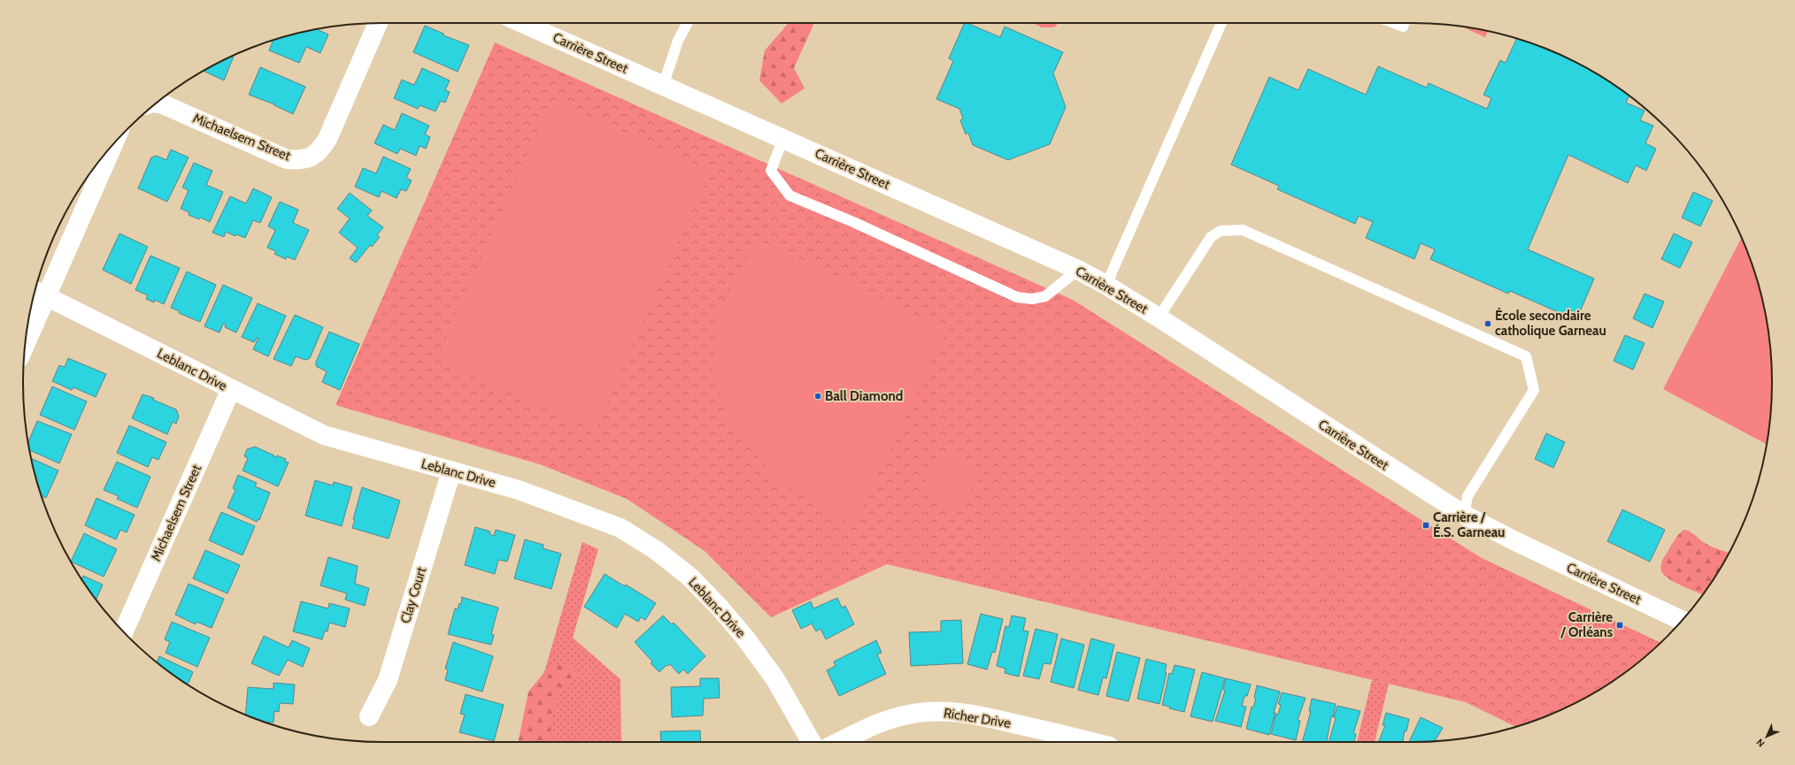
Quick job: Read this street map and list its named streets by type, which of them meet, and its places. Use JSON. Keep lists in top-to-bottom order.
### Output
{
  "streets": {
    "street": [
      "Carrière Street",
      "Michaelsem Street",
      "Leblanc Drive",
      "Clay Court",
      "Richer Drive"
    ]
  },
  "crossings": [
    ["Michaelsem Street", "Leblanc Drive"],
    ["Leblanc Drive", "Clay Court"]
  ],
  "places": {
    "other": ["École secondaire catholique Garneau", "Ball Diamond"],
    "transit": ["Carrière / É.S. Garneau", "Carrière / Orléans"]
  },
  "north": "bottom left"
}
